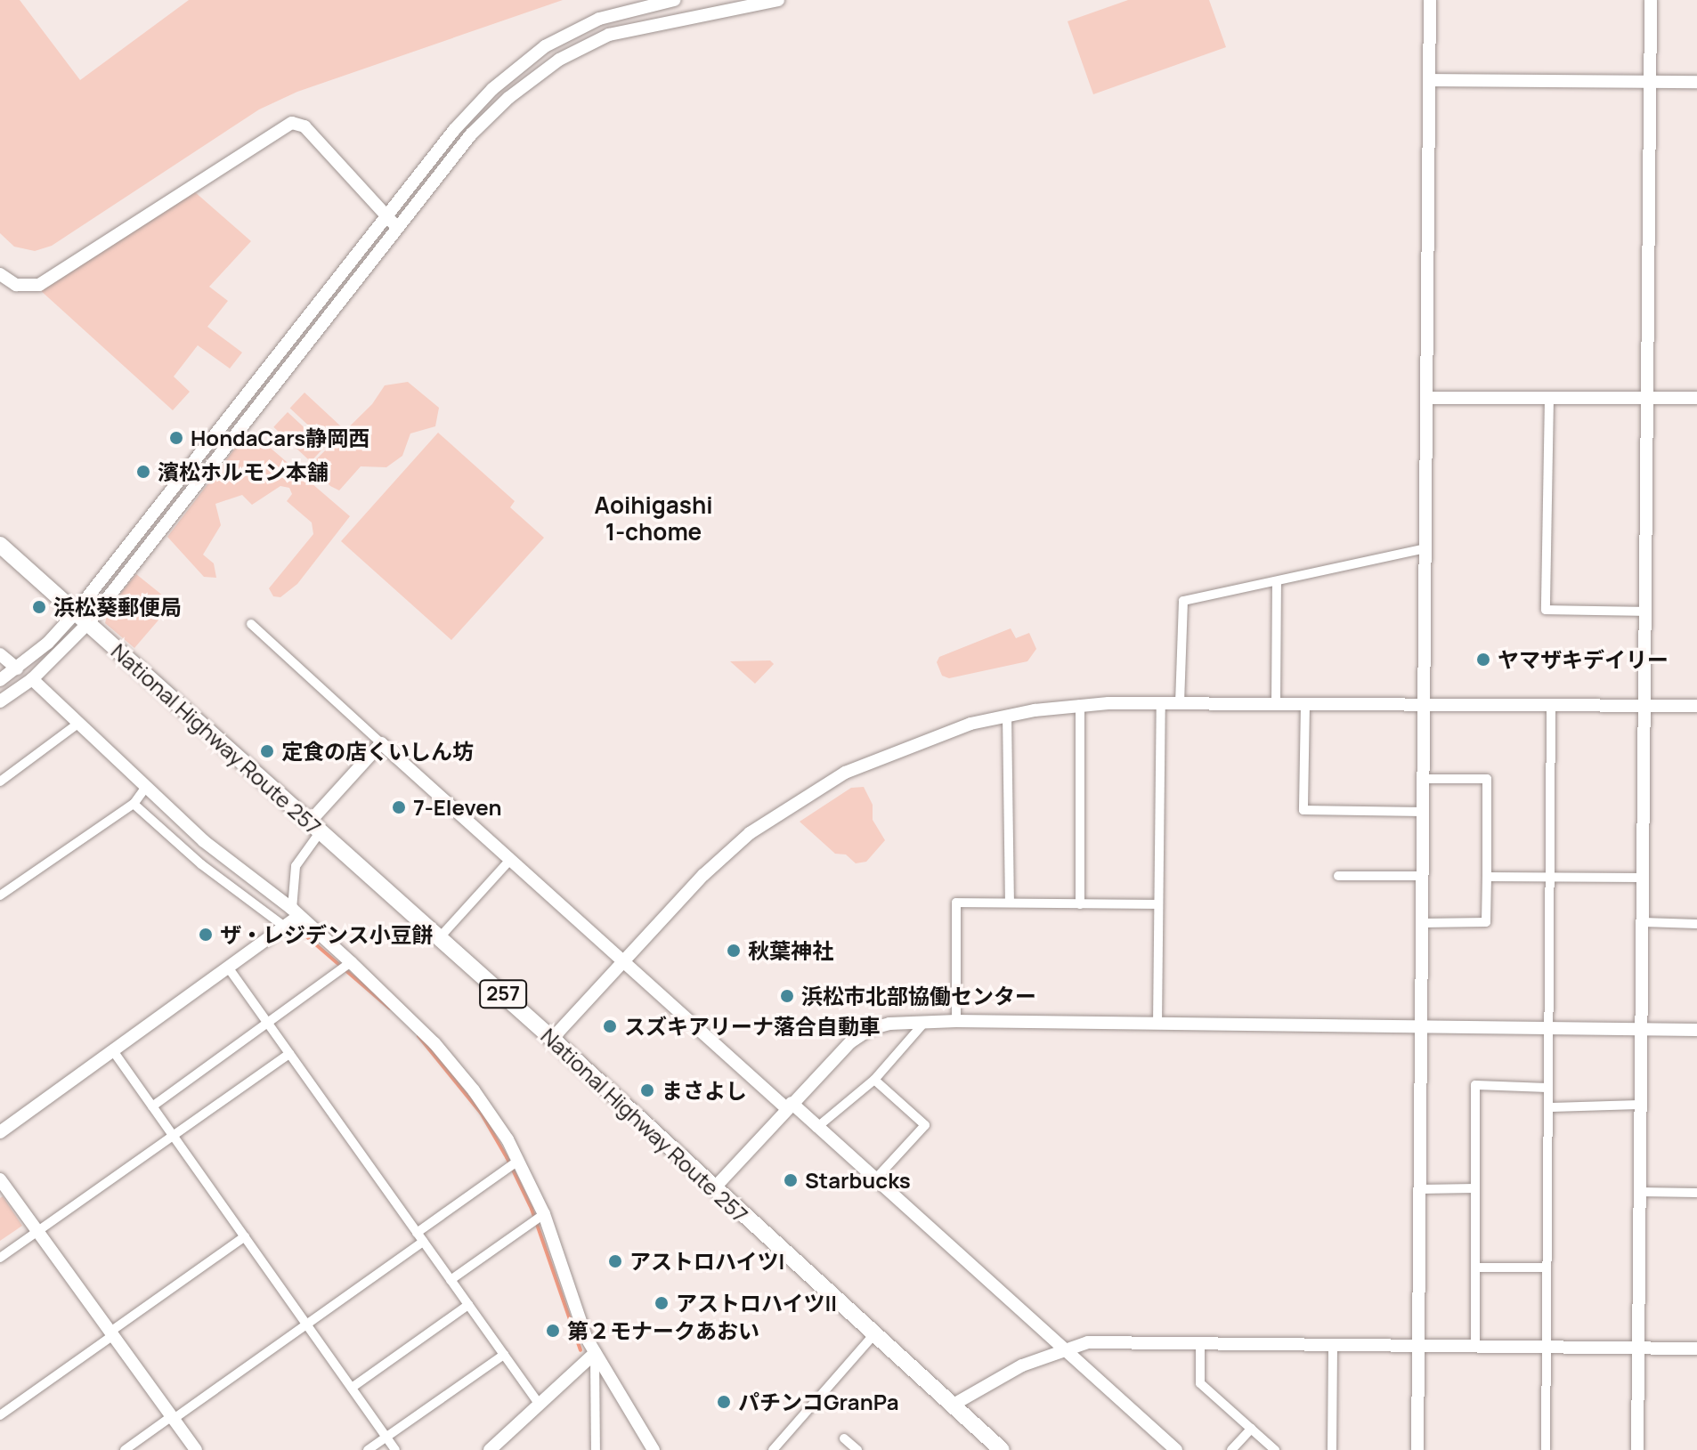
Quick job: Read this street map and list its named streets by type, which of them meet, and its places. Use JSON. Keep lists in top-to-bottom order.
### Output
{
  "streets": {
    "highway": ["National Highway Route 257", "257"]
  },
  "districts": ["Aoihigashi 1-chome"],
  "places": [
    "HondaCars静岡西",
    "濱松ホルモン本舗",
    "浜松葵郵便局",
    "ヤマザキデイリー",
    "定食の店くいしん坊",
    "7-Eleven",
    "ザ・レジデンス小豆餅",
    "秋葉神社",
    "浜松市北部協働センター",
    "スズキアリーナ落合自動車",
    "まさよし",
    "Starbucks",
    "アストロハイツI",
    "アストロハイツII",
    "第２モナークあおい",
    "パチンコGranPa"
  ]
}
